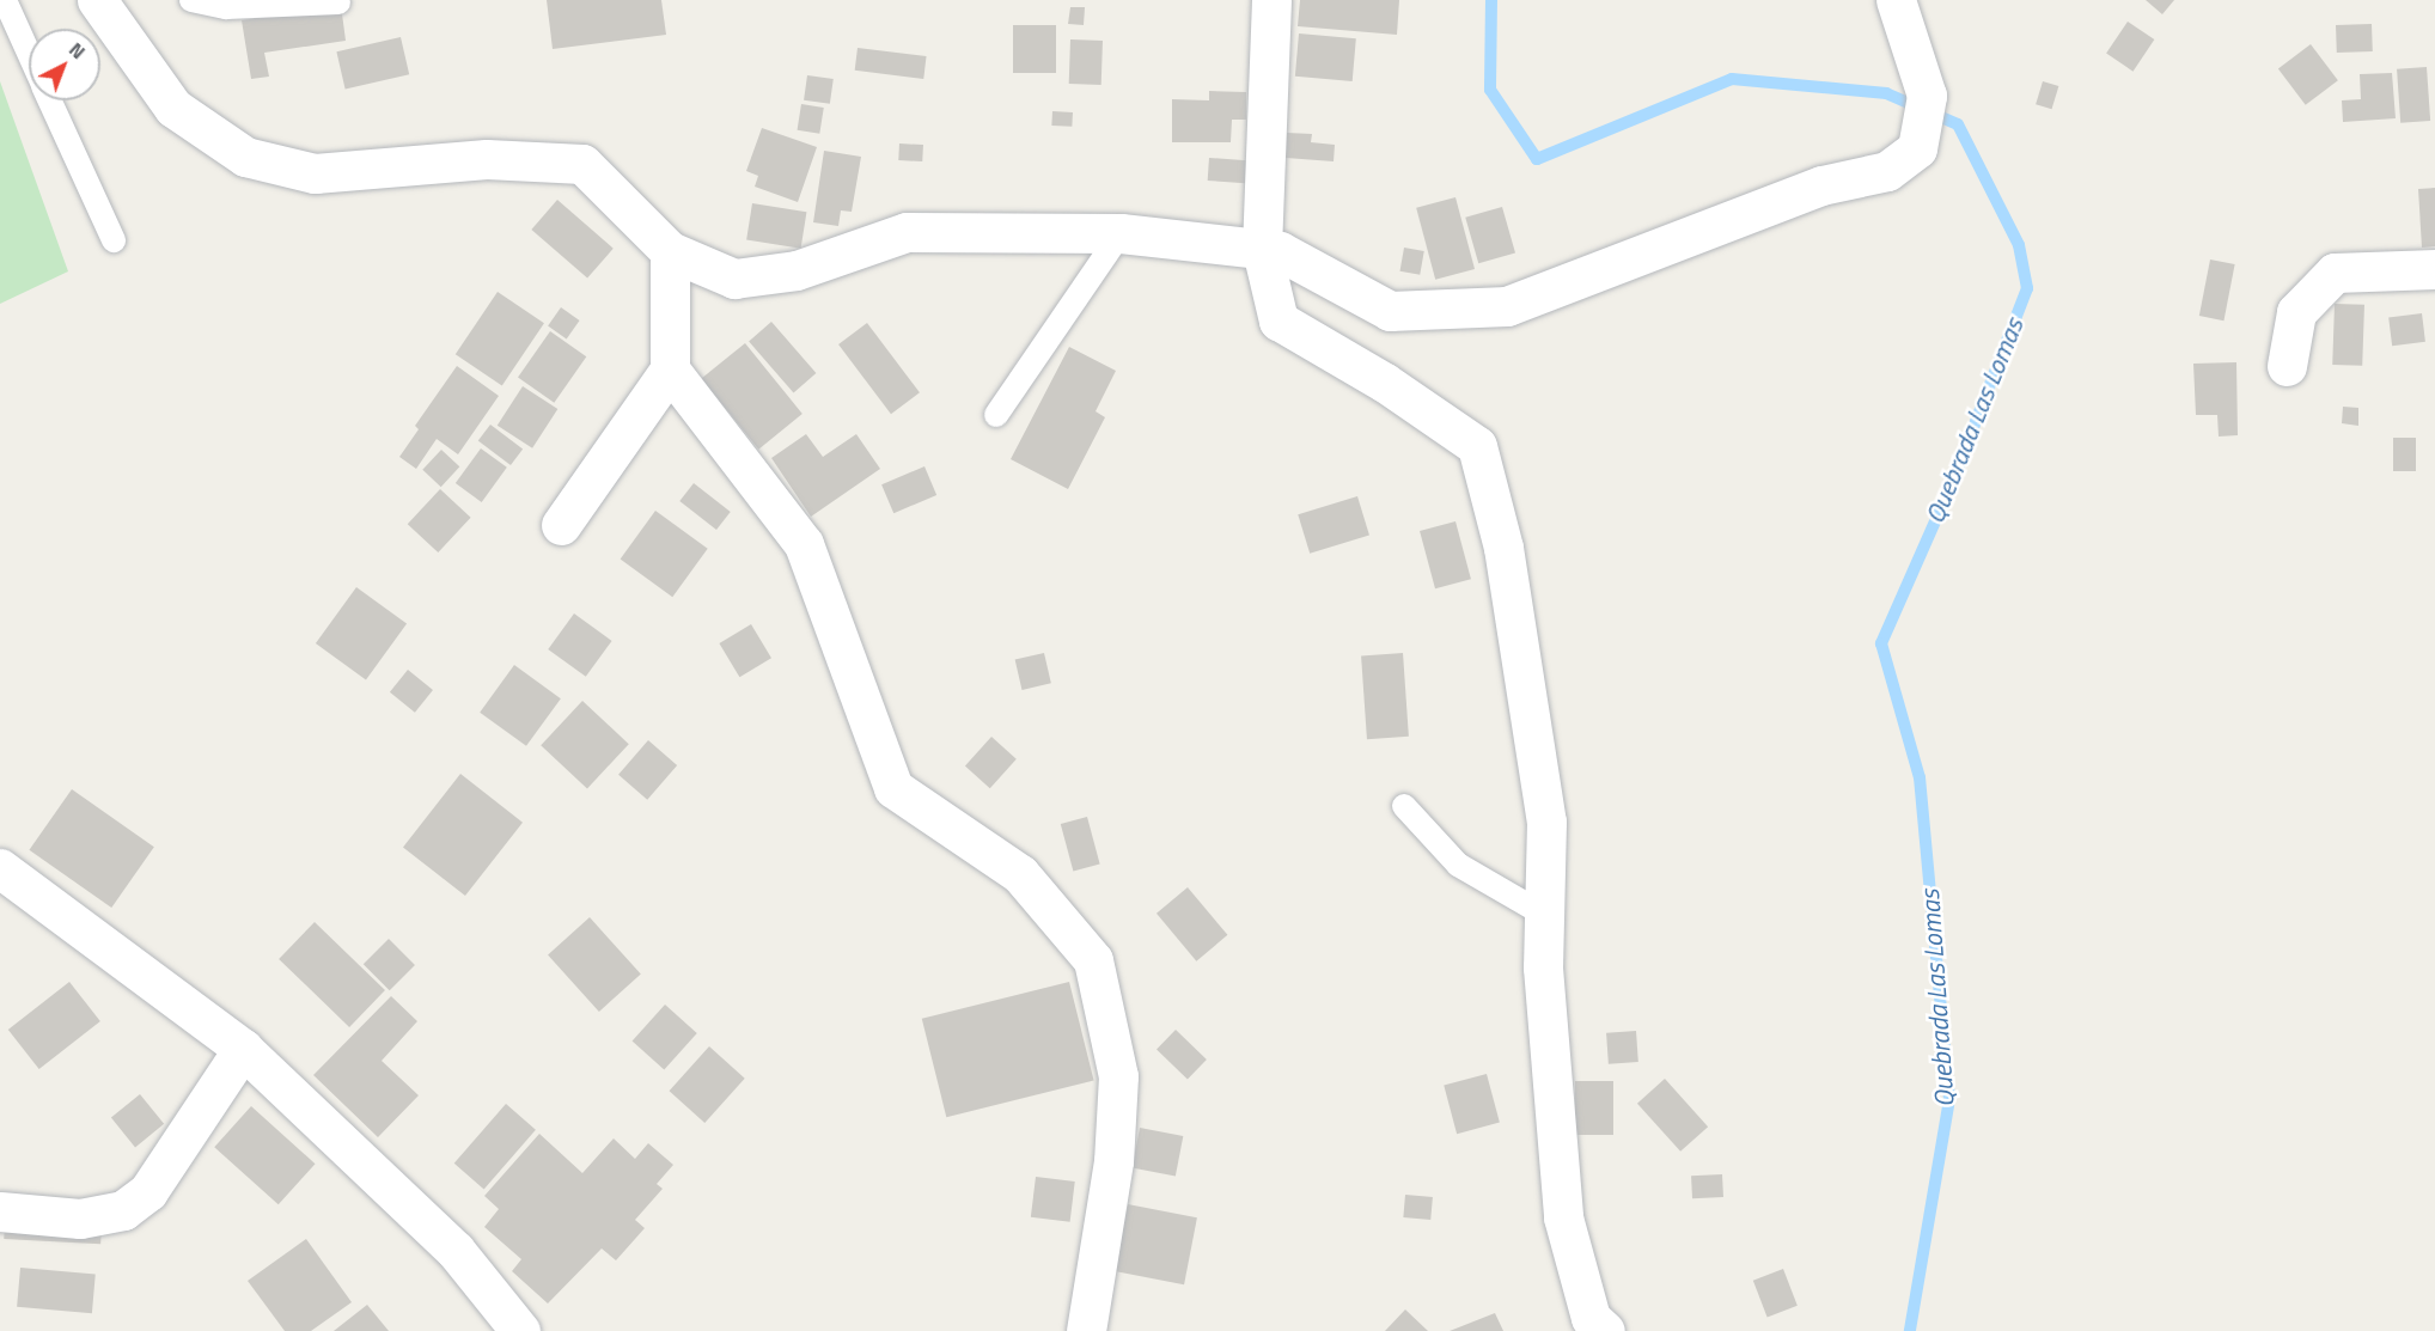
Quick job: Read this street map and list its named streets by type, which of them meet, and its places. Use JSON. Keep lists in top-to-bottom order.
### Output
{
  "water": ["Quebrada Las Lomas"],
  "north": "top right"
}
